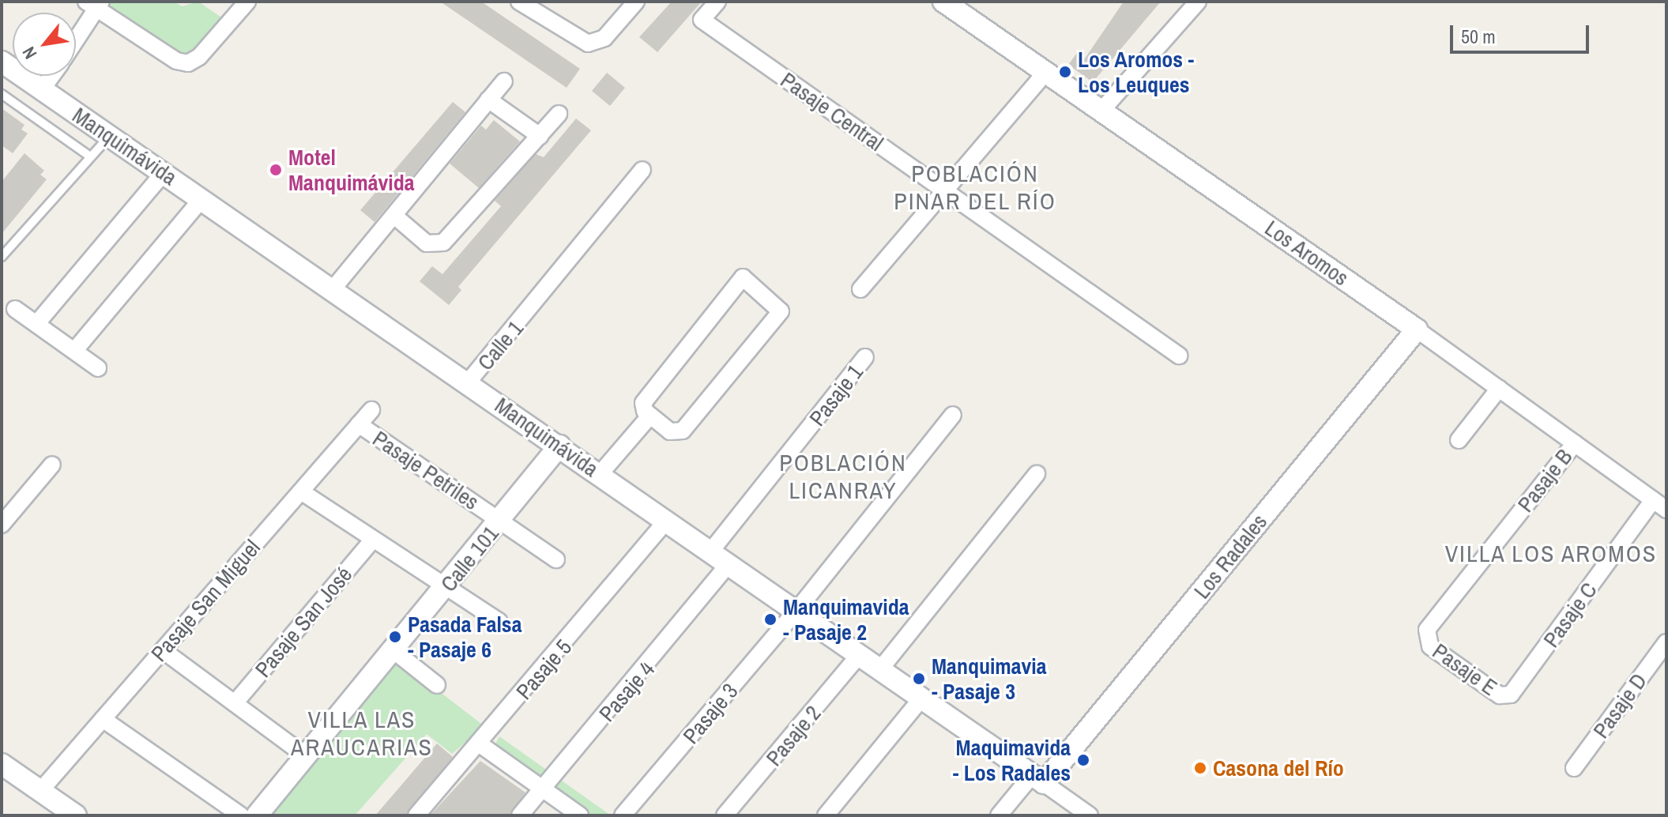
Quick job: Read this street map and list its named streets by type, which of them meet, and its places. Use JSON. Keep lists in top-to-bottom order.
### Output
{
  "streets": {
    "street": [
      "Pasaje Central",
      "Manquimávida",
      "Los Aromos",
      "Calle 1",
      "Pasaje 1",
      "Pasaje Petriles",
      "Pasaje B",
      "Los Radales",
      "Calle 101",
      "Pasaje San Miguel",
      "Pasaje C",
      "Pasaje San José",
      "Pasaje 5",
      "Pasaje E",
      "Pasaje 4",
      "Pasaje D",
      "Pasaje 3",
      "Pasaje 2"
    ]
  },
  "crossings": [
    ["Manquimávida", "Calle 1"],
    ["Manquimávida", "Pasaje 1"],
    ["Manquimávida", "Los Radales"],
    ["Manquimávida", "Calle 101"],
    ["Manquimávida", "Pasaje 5"],
    ["Manquimávida", "Pasaje 4"],
    ["Manquimávida", "Pasaje 3"],
    ["Manquimávida", "Pasaje 2"],
    ["Los Aromos", "Pasaje B"],
    ["Los Aromos", "Los Radales"],
    ["Los Aromos", "Pasaje C"],
    ["Pasaje Petriles", "Calle 101"],
    ["Pasaje Petriles", "Pasaje San Miguel"],
    ["Pasaje B", "Pasaje E"],
    ["Pasaje C", "Pasaje E"]
  ],
  "districts": [
    "POBLACIÓN PINAR DEL RÍO",
    "POBLACIÓN LICANRAY",
    "VILLA LOS AROMOS",
    "VILLA LAS ARAUCARIAS"
  ],
  "places": [
    "Los Aromos - Los Leuques",
    "Motel Manquimávida",
    "Manquimavida - Pasaje 2",
    "Pasada Falsa - Pasaje 6",
    "Manquimavia - Pasaje 3",
    "Maquimavida - Los Radales",
    "Casona del Río"
  ],
  "scale_bar": "50 m",
  "north": "bottom left"
}
